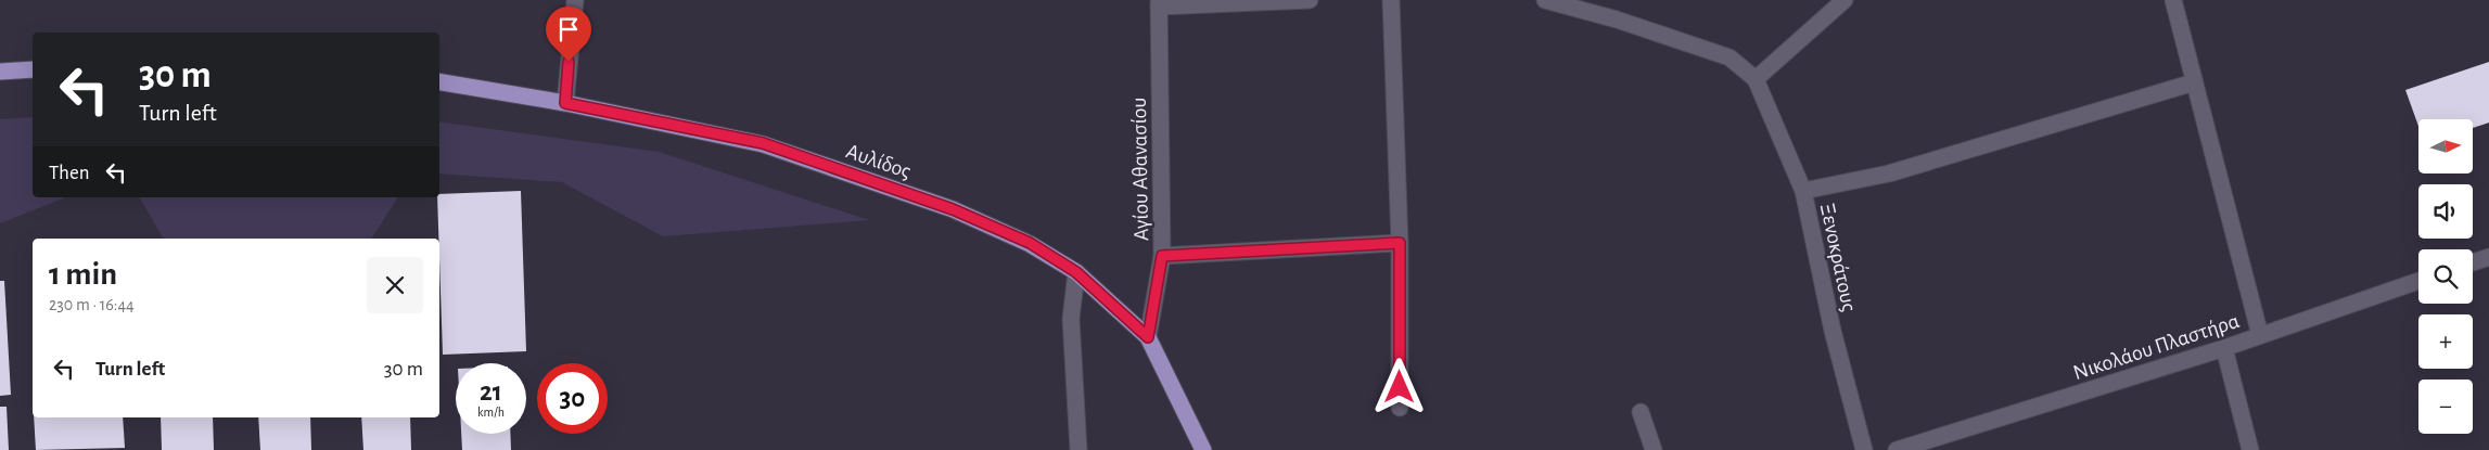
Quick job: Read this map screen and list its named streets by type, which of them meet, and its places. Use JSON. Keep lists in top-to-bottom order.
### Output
{
  "streets": {
    "main road": ["Αυλίδος"],
    "street": ["Αγίου Αθανασίου", "Ξενοκράτους", "Νικολάου Πλαστήρα"]
  },
  "crossings": [
    ["Αυλίδος", "Αγίου Αθανασίου"]
  ],
  "north": "right",
  "page": {
    "turn": ["30 m", "Turn left"],
    "map_buttons": ["+", "−"],
    "then": "Then",
    "heading": ["1 min", "230 m · 16:44"],
    "list": [
      {
        "name": "Turn left",
        "value": "30 m"
      }
    ],
    "speed": "21 km/h",
    "limit": "30"
  }
}
